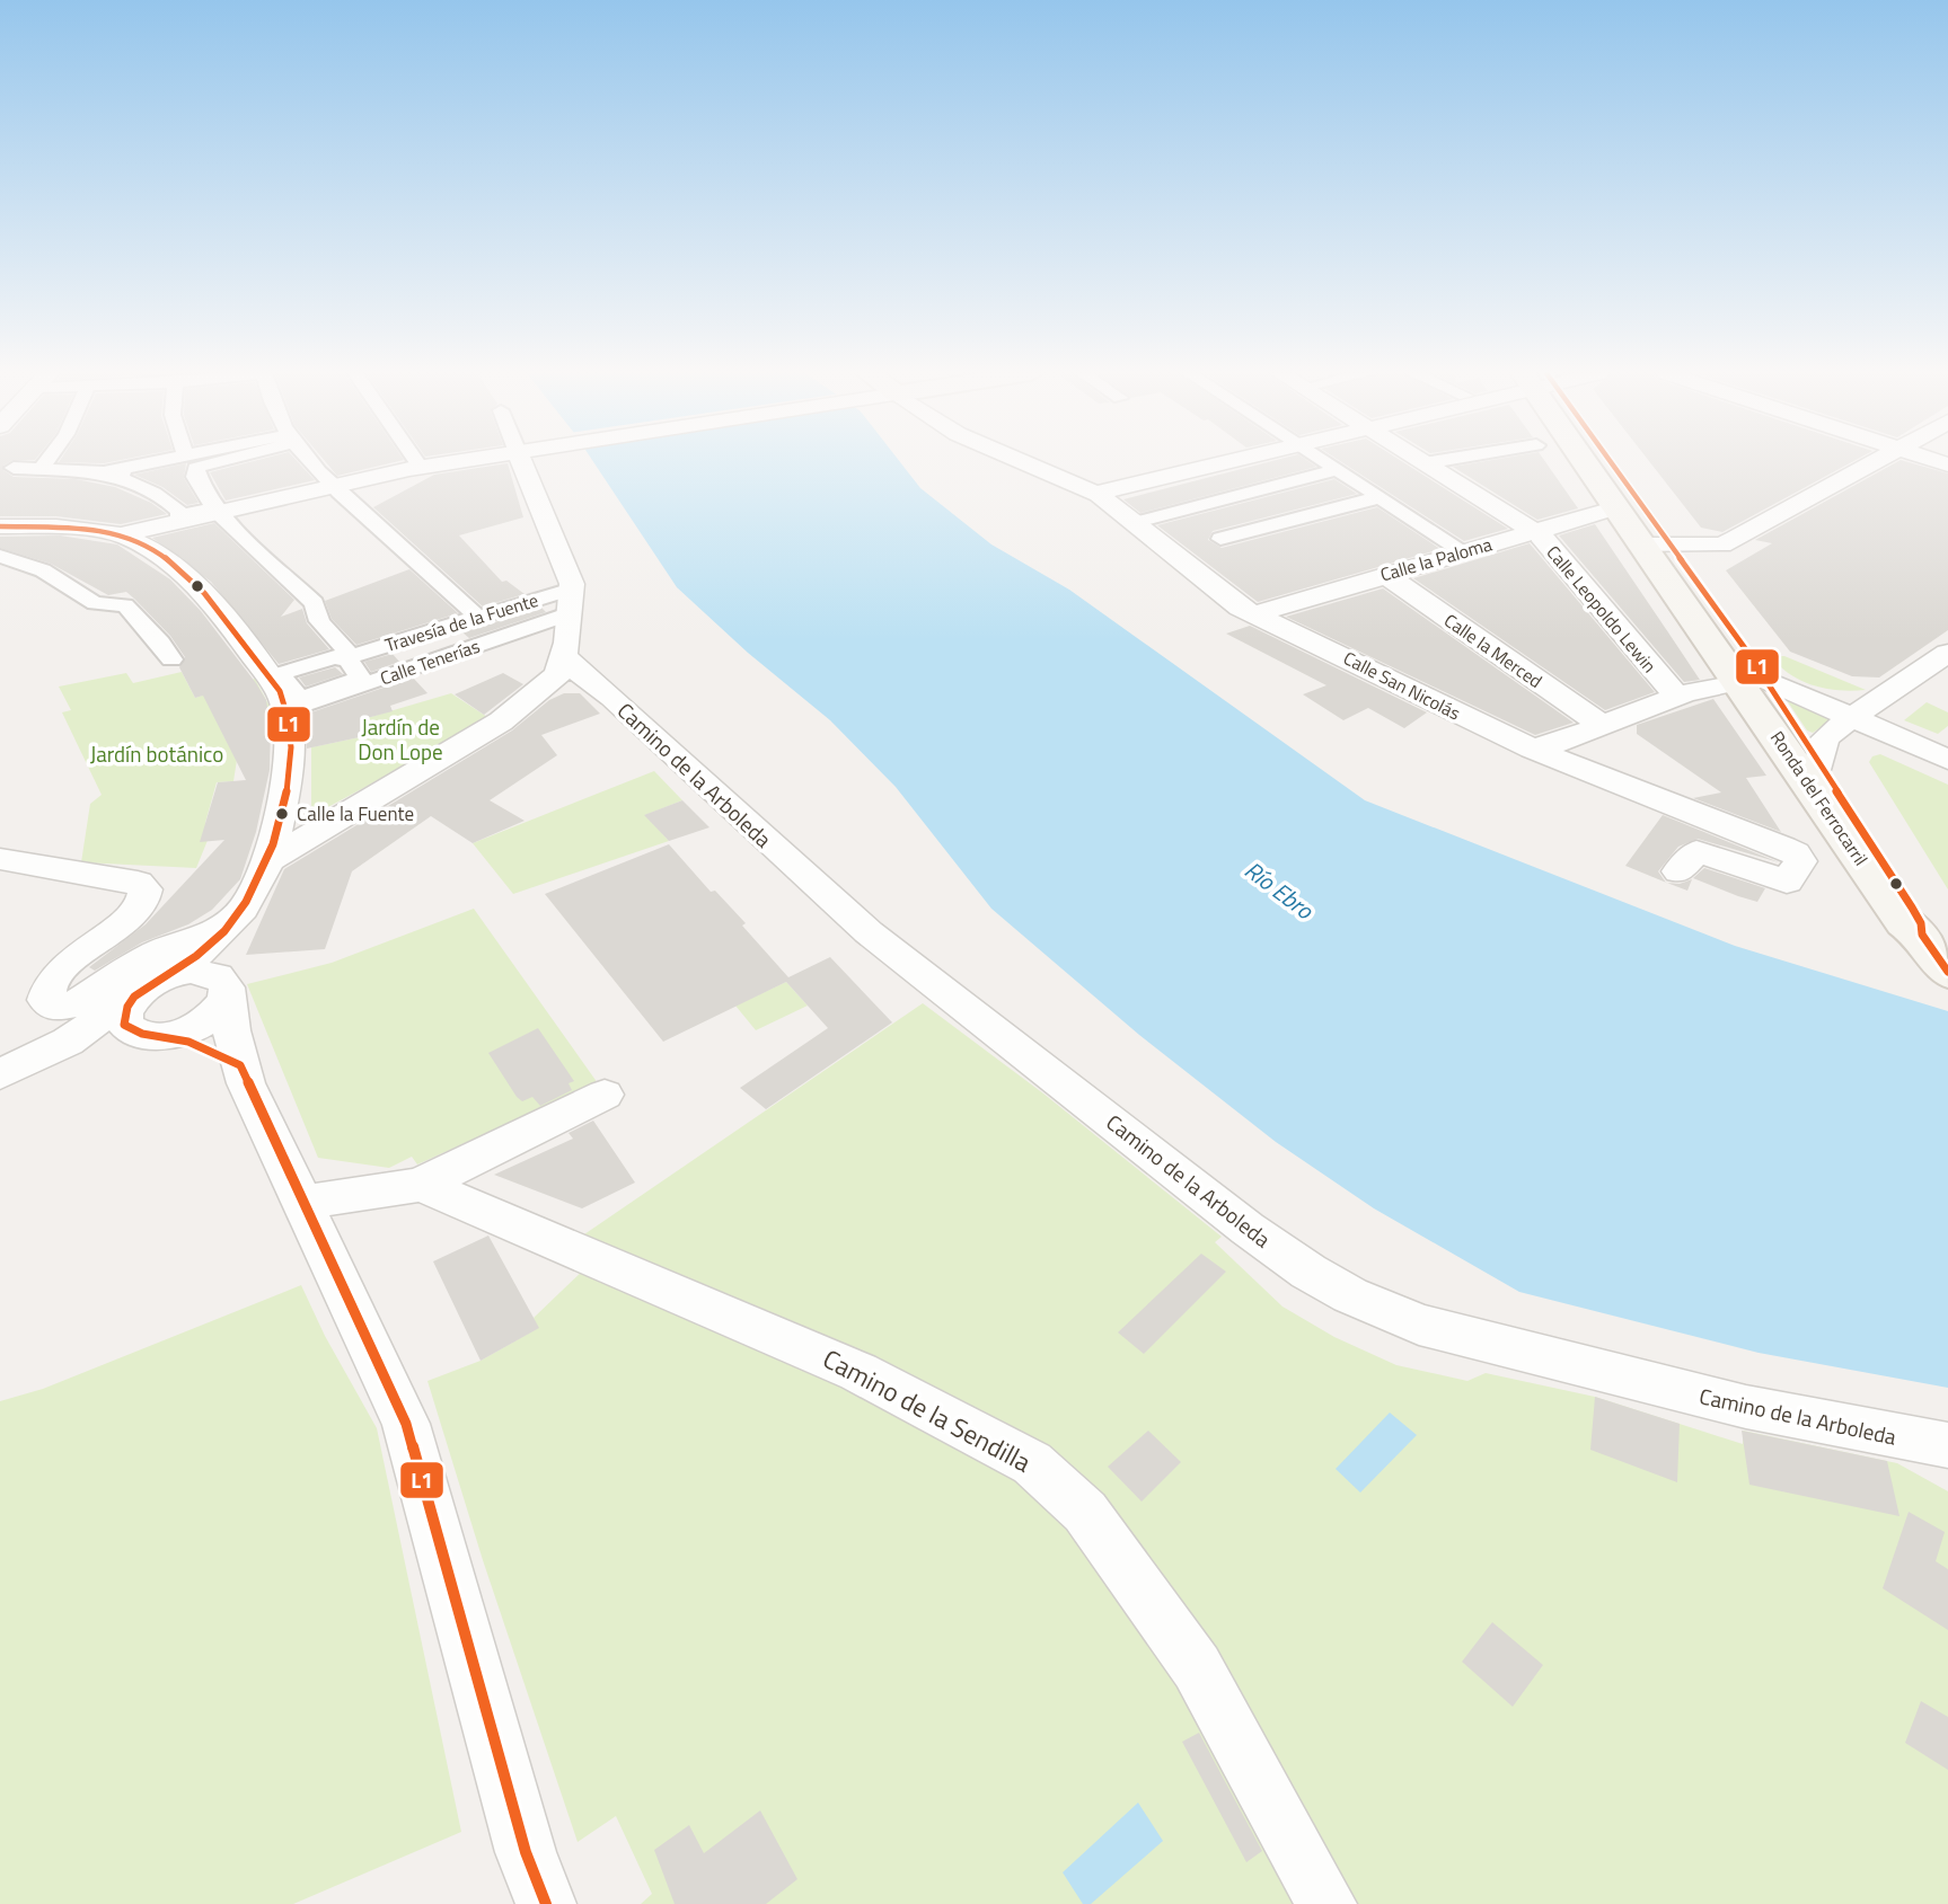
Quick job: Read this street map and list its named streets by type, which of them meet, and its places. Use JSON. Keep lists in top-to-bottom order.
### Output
{
  "streets": {
    "main road": ["Ronda del Ferrocarril"],
    "street": [
      "Calle la Paloma",
      "Calle Leopoldo Lewin",
      "Travesía de la Fuente",
      "Calle la Merced",
      "Calle Tenerías",
      "Calle San Nicolás",
      "Camino de la Arboleda",
      "Camino de la Sendilla"
    ]
  },
  "crossings": [
    ["Calle la Paloma", "Calle Leopoldo Lewin"],
    ["Calle la Paloma", "Calle la Merced"],
    ["Calle la Paloma", "Calle San Nicolás"],
    ["Calle la Paloma", "Ronda del Ferrocarril"],
    ["Calle Leopoldo Lewin", "Calle la Merced"],
    ["Calle Leopoldo Lewin", "Calle San Nicolás"],
    ["Calle Leopoldo Lewin", "Ronda del Ferrocarril"],
    ["Travesía de la Fuente", "Calle Tenerías"]
  ],
  "water": ["Río Ebro"],
  "parks": ["Jardín de Don Lope", "Jardín botánico"],
  "places": ["Calle la Fuente"],
  "lines": ["transit line L1"]
}
